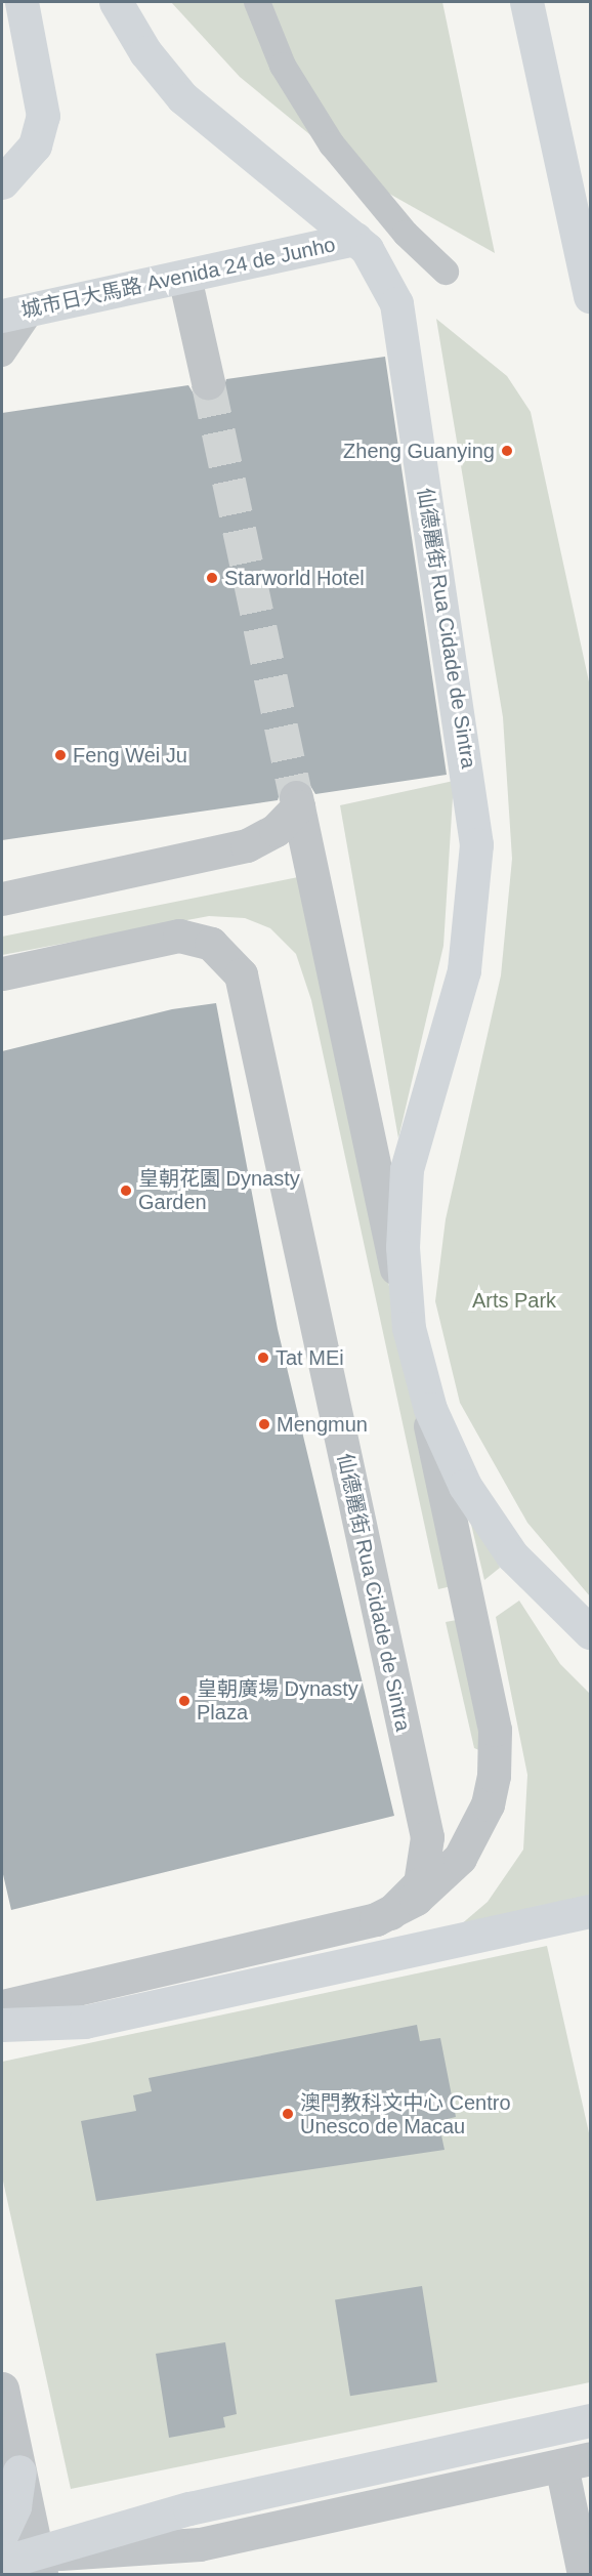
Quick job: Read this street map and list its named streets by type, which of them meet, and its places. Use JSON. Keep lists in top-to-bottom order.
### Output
{
  "streets": {
    "main road": ["城市日大馬路 Avenida 24 de Junho", "仙德麗街 Rua Cidade de Sintra"]
  },
  "crossings": [
    ["城市日大馬路 Avenida 24 de Junho", "仙德麗街 Rua Cidade de Sintra"]
  ],
  "parks": ["Arts Park"],
  "places": [
    "Zheng Guanying",
    "Starworld Hotel",
    "Feng Wei Ju",
    "皇朝花園 Dynasty Garden",
    "Tat MEi",
    "Mengmun",
    "皇朝廣場 Dynasty Plaza",
    "澳門教科文中心 Centro Unesco de Macau"
  ]
}
